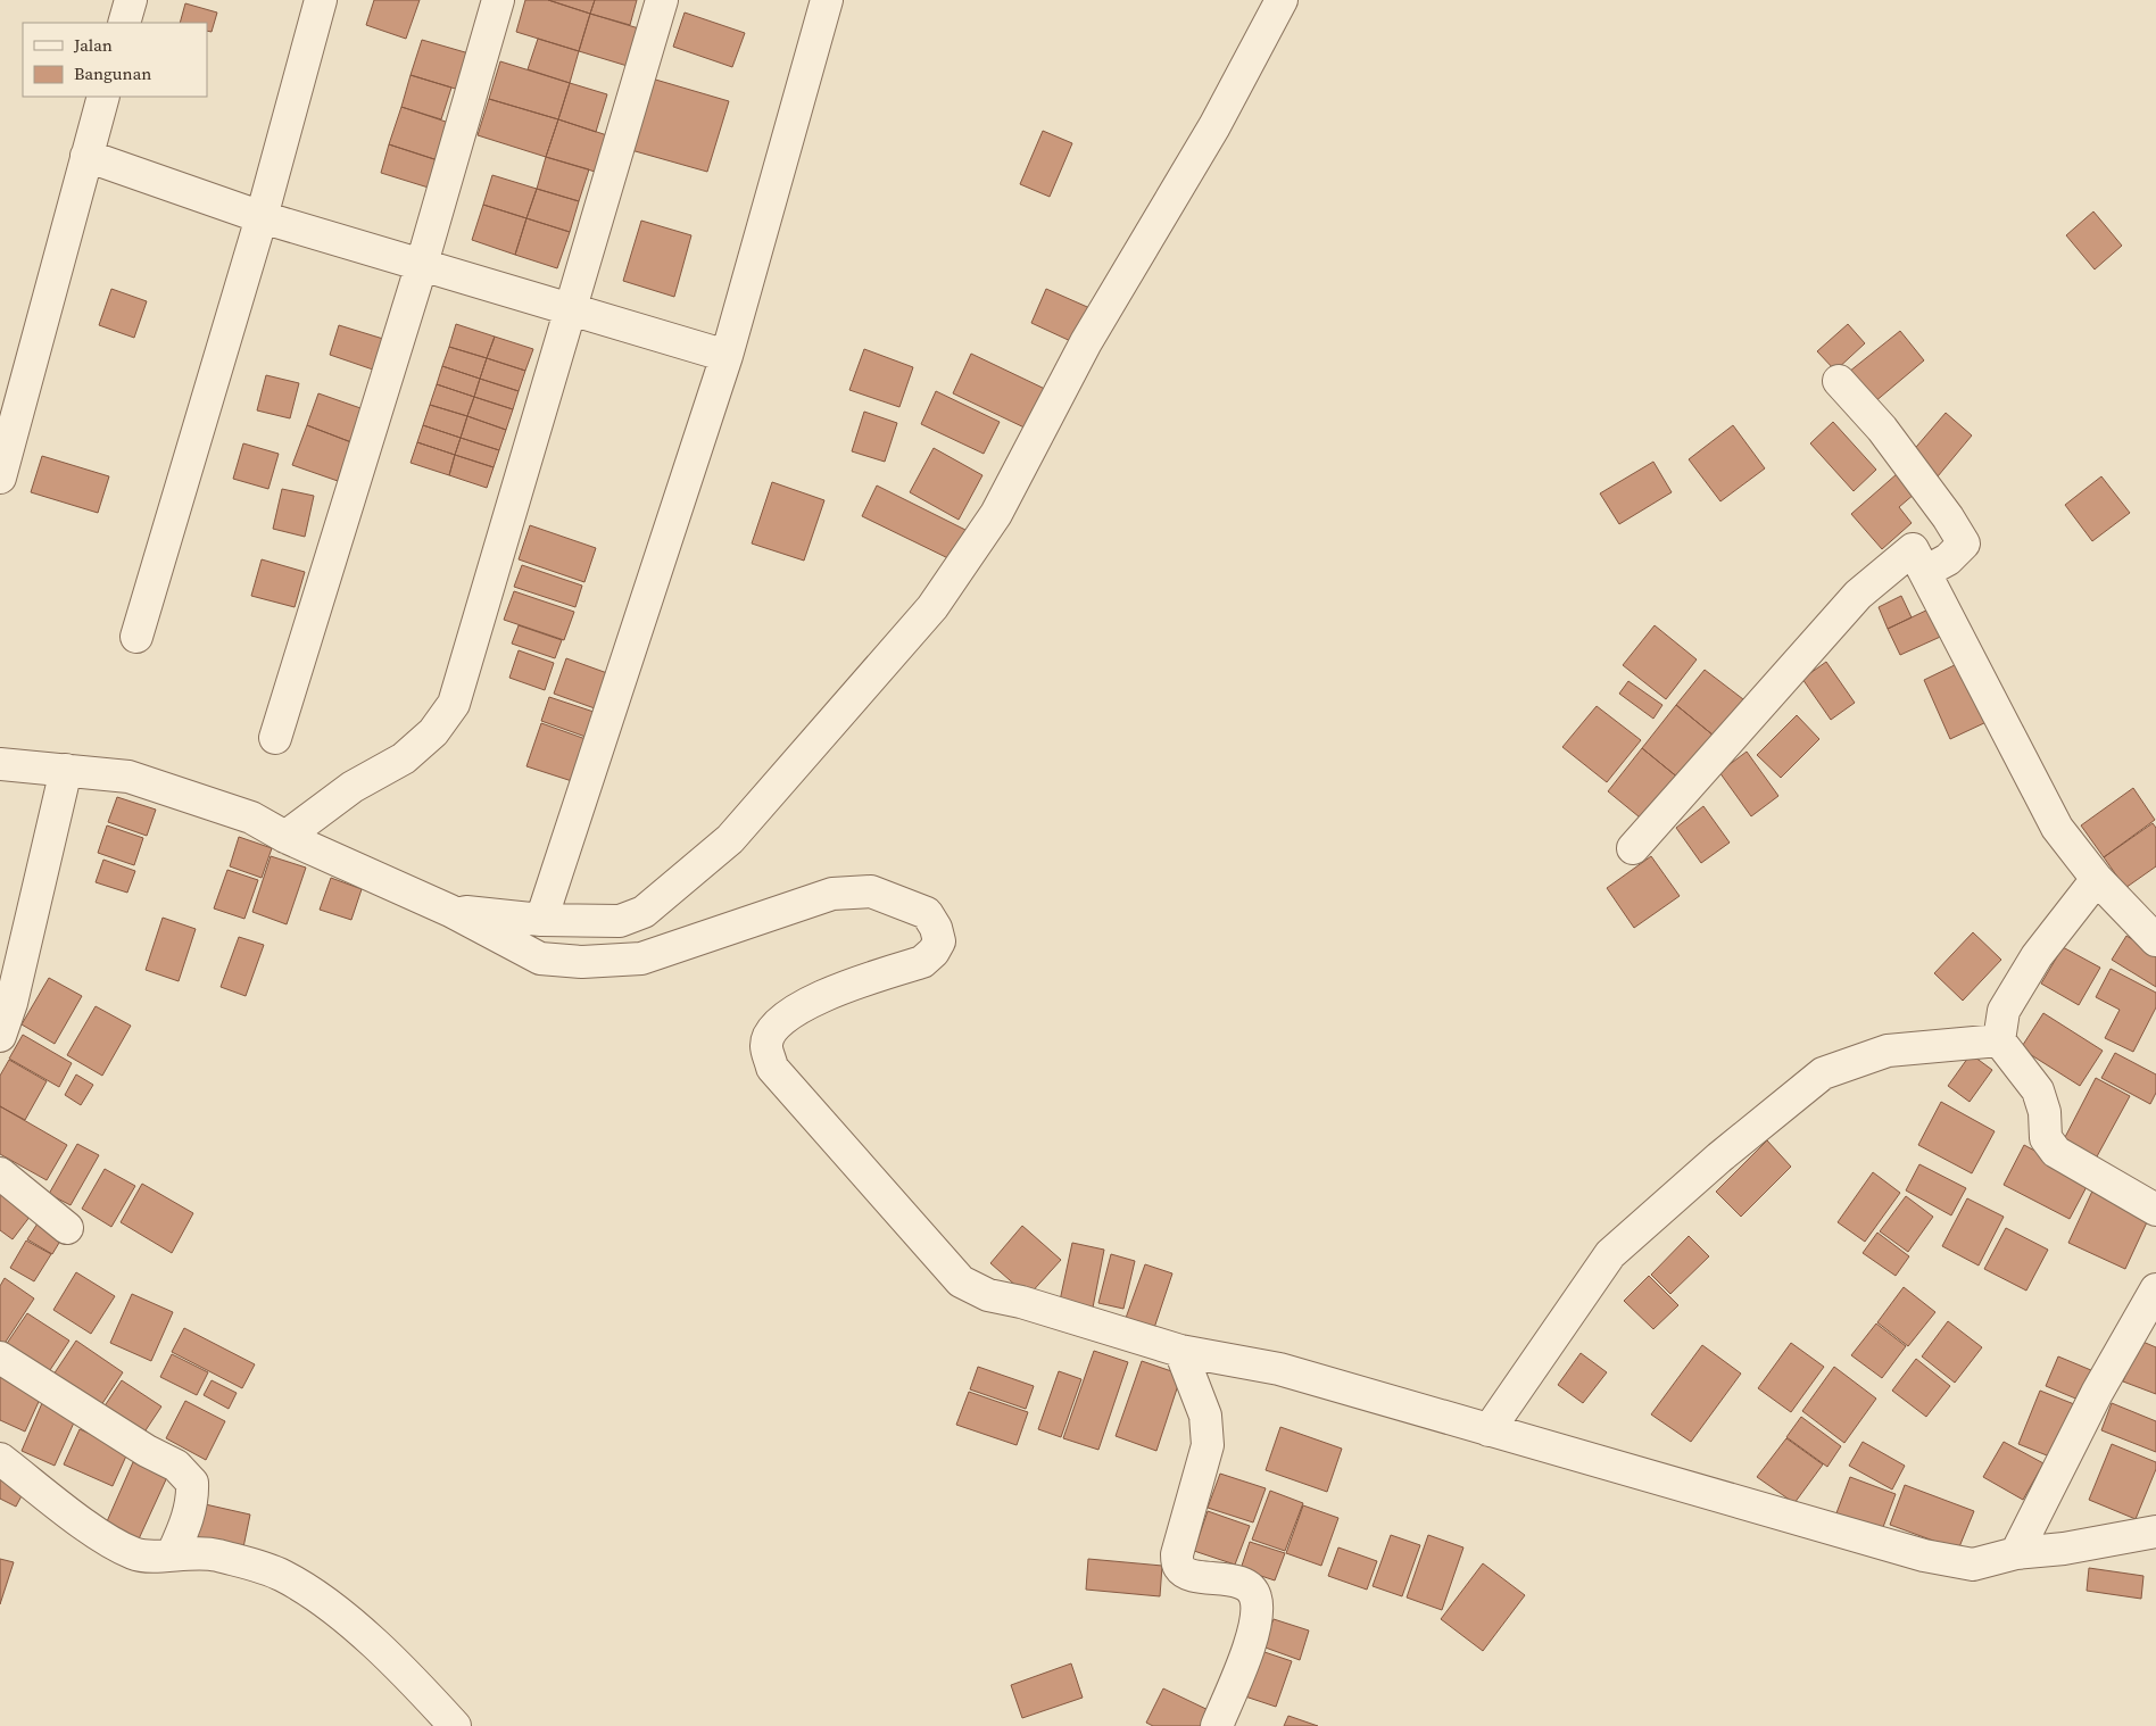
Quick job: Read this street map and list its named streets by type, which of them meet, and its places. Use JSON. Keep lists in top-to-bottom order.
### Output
{
  "legend": ["Jalan", "Bangunan"]
}
